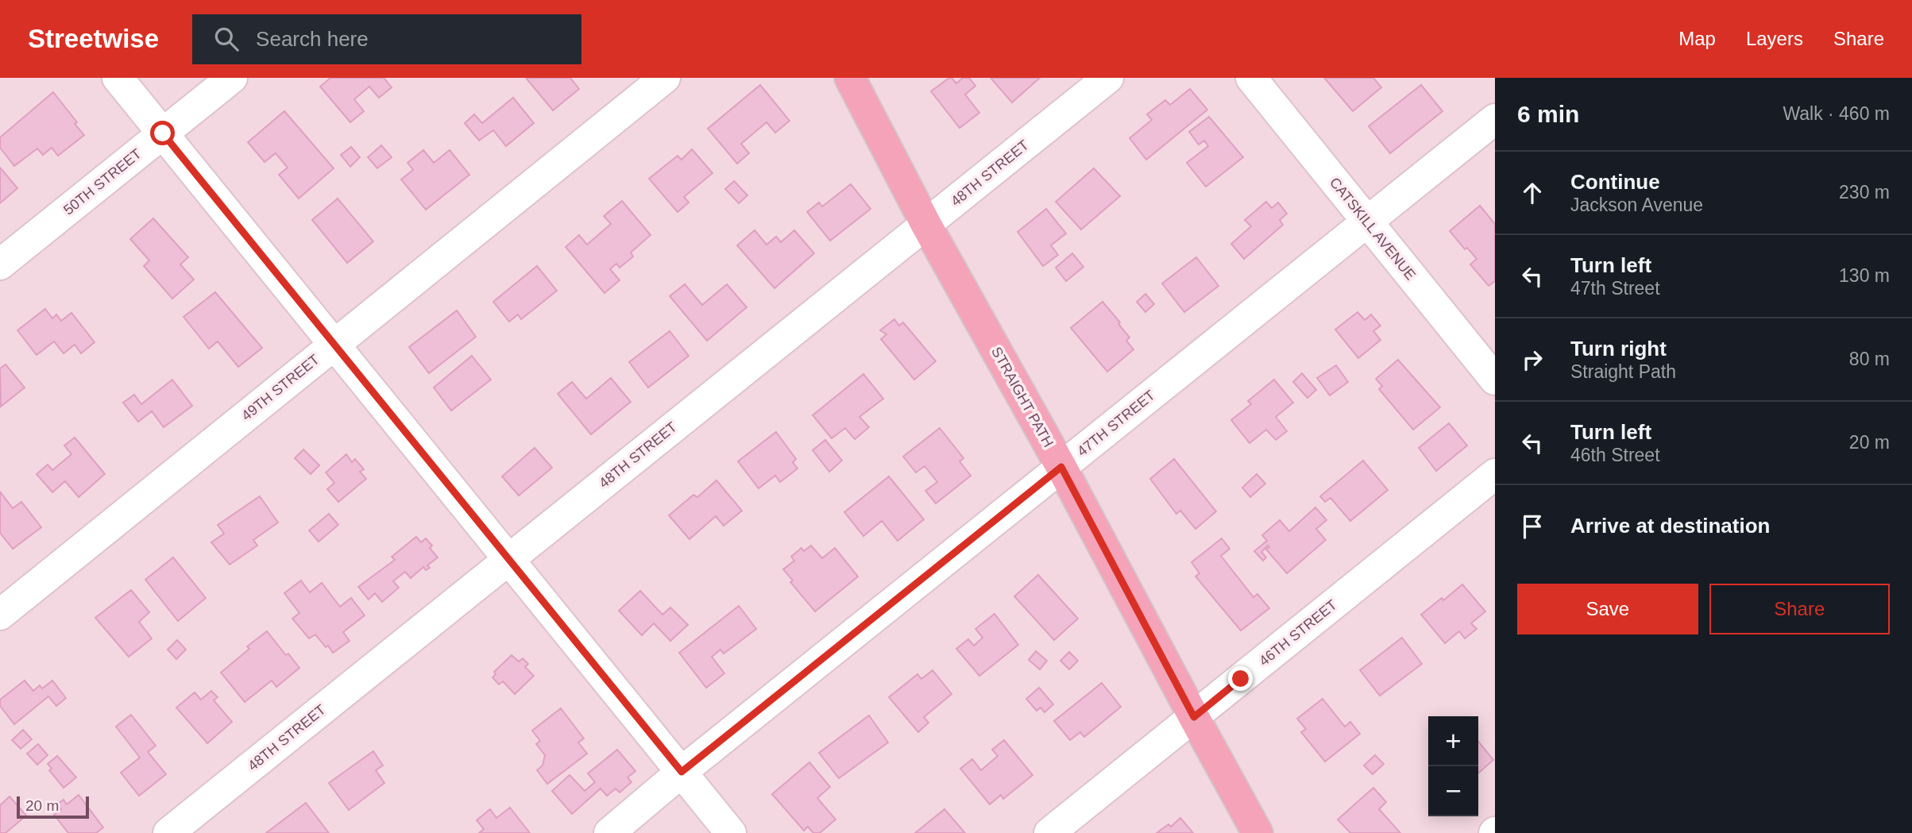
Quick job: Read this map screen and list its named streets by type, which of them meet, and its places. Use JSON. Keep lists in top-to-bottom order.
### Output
{
  "streets": {
    "main road": ["STRAIGHT PATH"],
    "street": [
      "48TH STREET",
      "50TH STREET",
      "CATSKILL AVENUE",
      "49TH STREET",
      "47TH STREET",
      "46TH STREET"
    ]
  },
  "crossings": [
    ["48TH STREET", "STRAIGHT PATH"],
    ["CATSKILL AVENUE", "47TH STREET"],
    ["STRAIGHT PATH", "47TH STREET"],
    ["STRAIGHT PATH", "46TH STREET"]
  ],
  "scale_bar": "20 m",
  "page": {
    "header": "Streetwise",
    "search": "Search here",
    "nav": ["Map", "Layers", "Share"],
    "heading": ["6 min", "Walk · 460 m"],
    "list": [
      ["Continue", "Jackson Avenue", "230 m"],
      ["Turn left", "47th Street", "130 m"],
      ["Turn right", "Straight Path", "80 m"],
      ["Turn left", "46th Street", "20 m"],
      "Arrive at destination"
    ],
    "buttons": ["Save", "Share"],
    "map_buttons": ["+", "−"],
    "scale": "20 m"
  }
}
